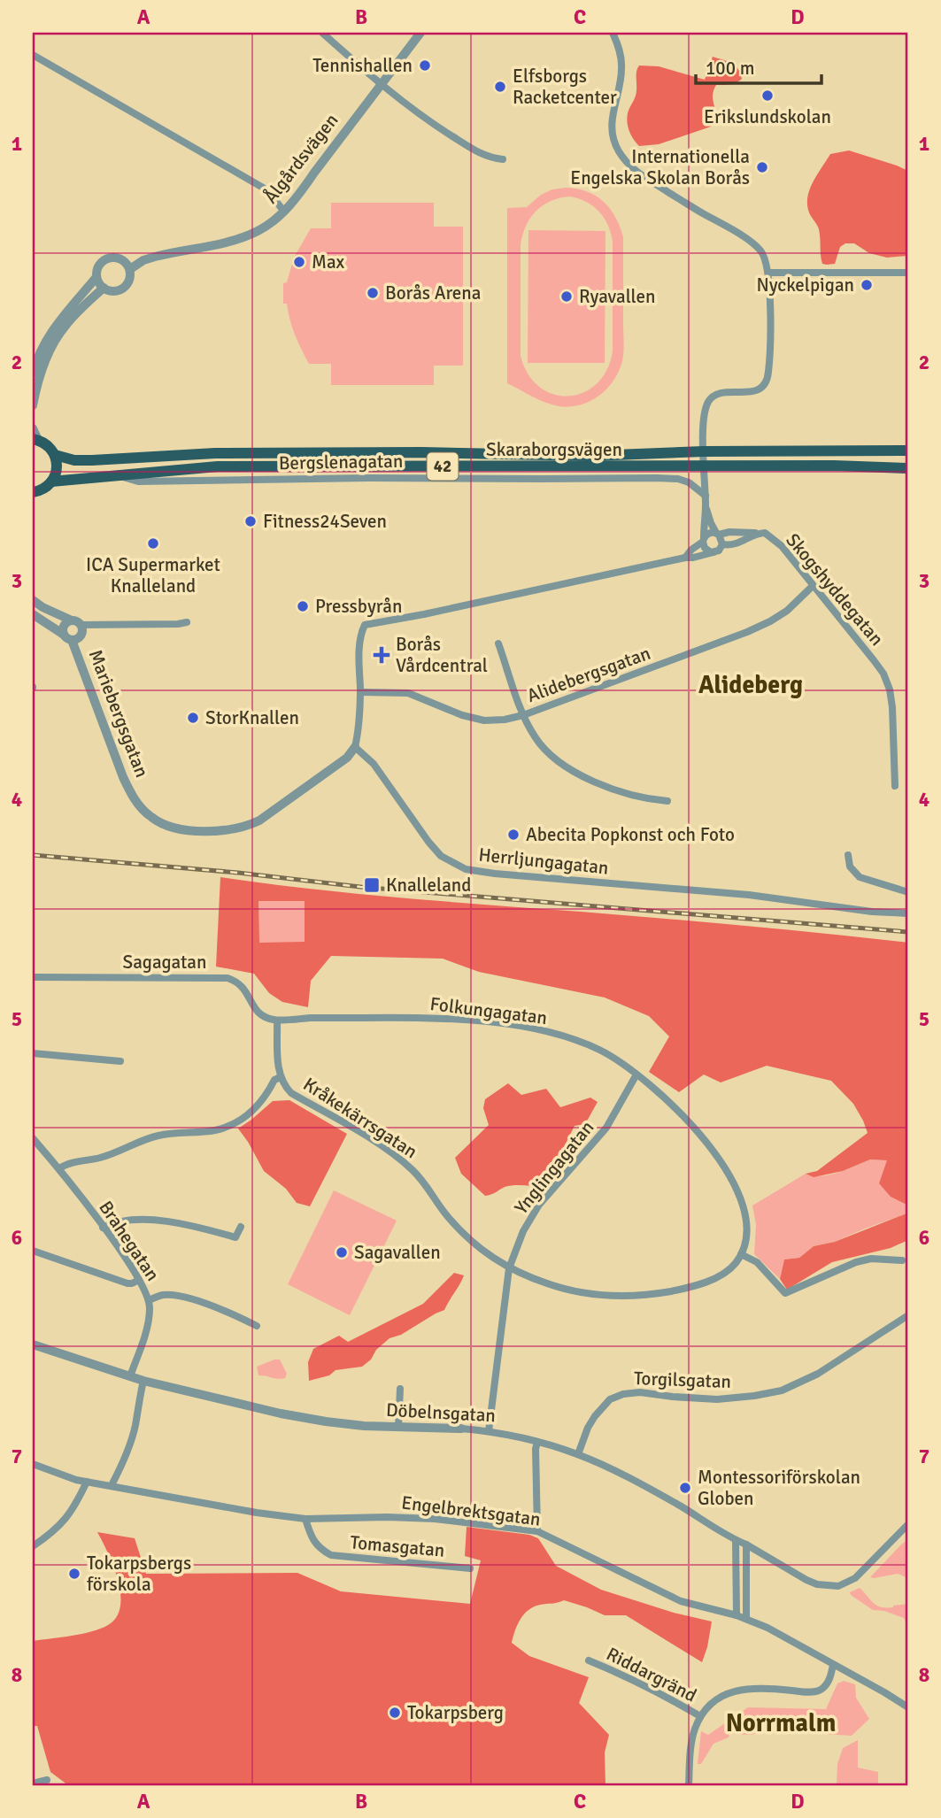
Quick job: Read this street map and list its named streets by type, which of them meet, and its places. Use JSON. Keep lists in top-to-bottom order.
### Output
{
  "streets": {
    "main road": ["Skaraborgsvägen", "42"],
    "street": [
      "Ålgårdsvägen",
      "Bergslenagatan",
      "Skogshyddegatan",
      "Alidebergsgatan",
      "Mariebergsgatan",
      "Herrljungagatan",
      "Sagagatan",
      "Folkungagatan",
      "Kråkekärrsgatan",
      "Ynglingagatan",
      "Brahegatan",
      "Torgilsgatan",
      "Döbelnsgatan",
      "Engelbrektsgatan",
      "Tomasgatan",
      "Riddargränd"
    ]
  },
  "crossings": [
    ["Skaraborgsvägen", "Bergslenagatan"],
    ["Skogshyddegatan", "Alidebergsgatan"],
    ["Mariebergsgatan", "Herrljungagatan"],
    ["Sagagatan", "Folkungagatan"],
    ["Sagagatan", "Kråkekärrsgatan"],
    ["Folkungagatan", "Kråkekärrsgatan"],
    ["Folkungagatan", "Ynglingagatan"],
    ["Kråkekärrsgatan", "Ynglingagatan"],
    ["Ynglingagatan", "Döbelnsgatan"],
    ["Brahegatan", "Döbelnsgatan"],
    ["Torgilsgatan", "Döbelnsgatan"],
    ["Engelbrektsgatan", "Tomasgatan"]
  ],
  "districts": ["Alideberg", "Norrmalm"],
  "places": {
    "other": [
      "Tennishallen",
      "Elfsborgs Racketcenter",
      "Erikslundskolan",
      "Internationella Engelska Skolan Borås",
      "Max",
      "Nyckelpigan",
      "Borås Arena",
      "Ryavallen",
      "Fitness24Seven",
      "ICA Supermarket Knalleland",
      "Pressbyrån",
      "StorKnallen",
      "Abecita Popkonst och Foto",
      "Sagavallen",
      "Montessoriförskolan Globen",
      "Tokarpsbergs förskola",
      "Tokarpsberg"
    ],
    "health": ["Borås Vårdcentral"],
    "transit": ["Knalleland"]
  },
  "scale_bar": "100 m",
  "grid": {
    "columns": [
      "A",
      "B",
      "C",
      "D"
    ],
    "rows": [
      "1",
      "2",
      "3",
      "4",
      "5",
      "6",
      "7",
      "8"
    ]
  }
}
